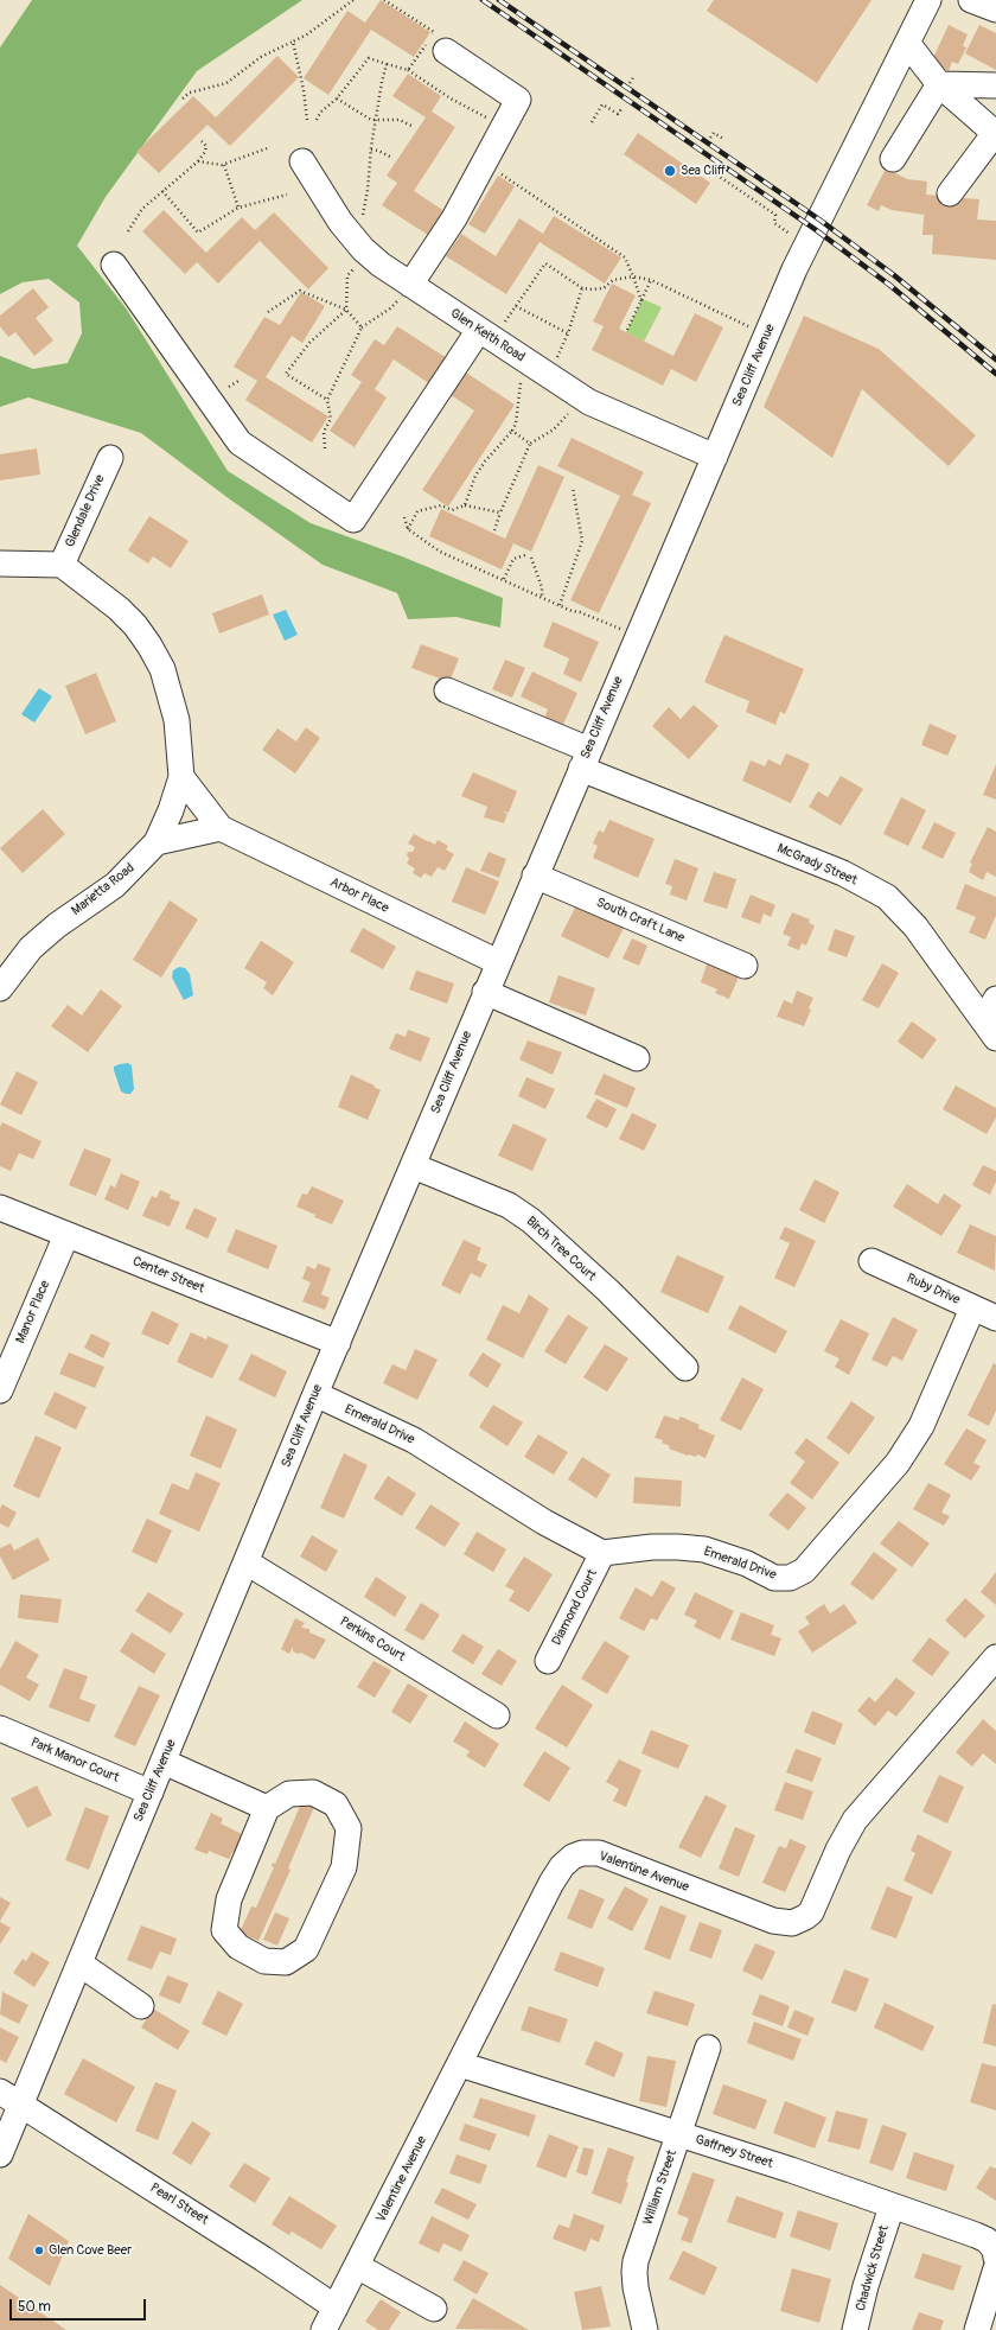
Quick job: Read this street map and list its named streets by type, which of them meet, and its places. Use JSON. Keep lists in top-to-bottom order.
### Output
{
  "streets": {
    "street": [
      "Glen Keith Road",
      "Sea Cliff Avenue",
      "Glendale Drive",
      "McGrady Street",
      "Marietta Road",
      "Arbor Place",
      "South Craft Lane",
      "Birch Tree Court",
      "Center Street",
      "Ruby Drive",
      "Manor Place",
      "Emerald Drive",
      "Diamond Court",
      "Perkins Court",
      "Park Manor Court",
      "Valentine Avenue",
      "Gaffney Street",
      "William Street",
      "Pearl Street",
      "Chadwick Street"
    ]
  },
  "crossings": [
    ["Glen Keith Road", "Sea Cliff Avenue"],
    ["Sea Cliff Avenue", "McGrady Street"],
    ["Sea Cliff Avenue", "Arbor Place"],
    ["Sea Cliff Avenue", "South Craft Lane"],
    ["Sea Cliff Avenue", "Birch Tree Court"],
    ["Sea Cliff Avenue", "Center Street"],
    ["Sea Cliff Avenue", "Emerald Drive"],
    ["Sea Cliff Avenue", "Perkins Court"],
    ["Sea Cliff Avenue", "Park Manor Court"],
    ["Sea Cliff Avenue", "Pearl Street"],
    ["Glendale Drive", "Marietta Road"],
    ["Marietta Road", "Arbor Place"],
    ["Center Street", "Manor Place"],
    ["Ruby Drive", "Emerald Drive"],
    ["Emerald Drive", "Diamond Court"],
    ["Valentine Avenue", "Gaffney Street"],
    ["Valentine Avenue", "Pearl Street"],
    ["Gaffney Street", "William Street"],
    ["Gaffney Street", "Chadwick Street"]
  ],
  "places": ["Sea Cliff", "Glen Cove Beer"],
  "scale_bar": "50 m"
}
